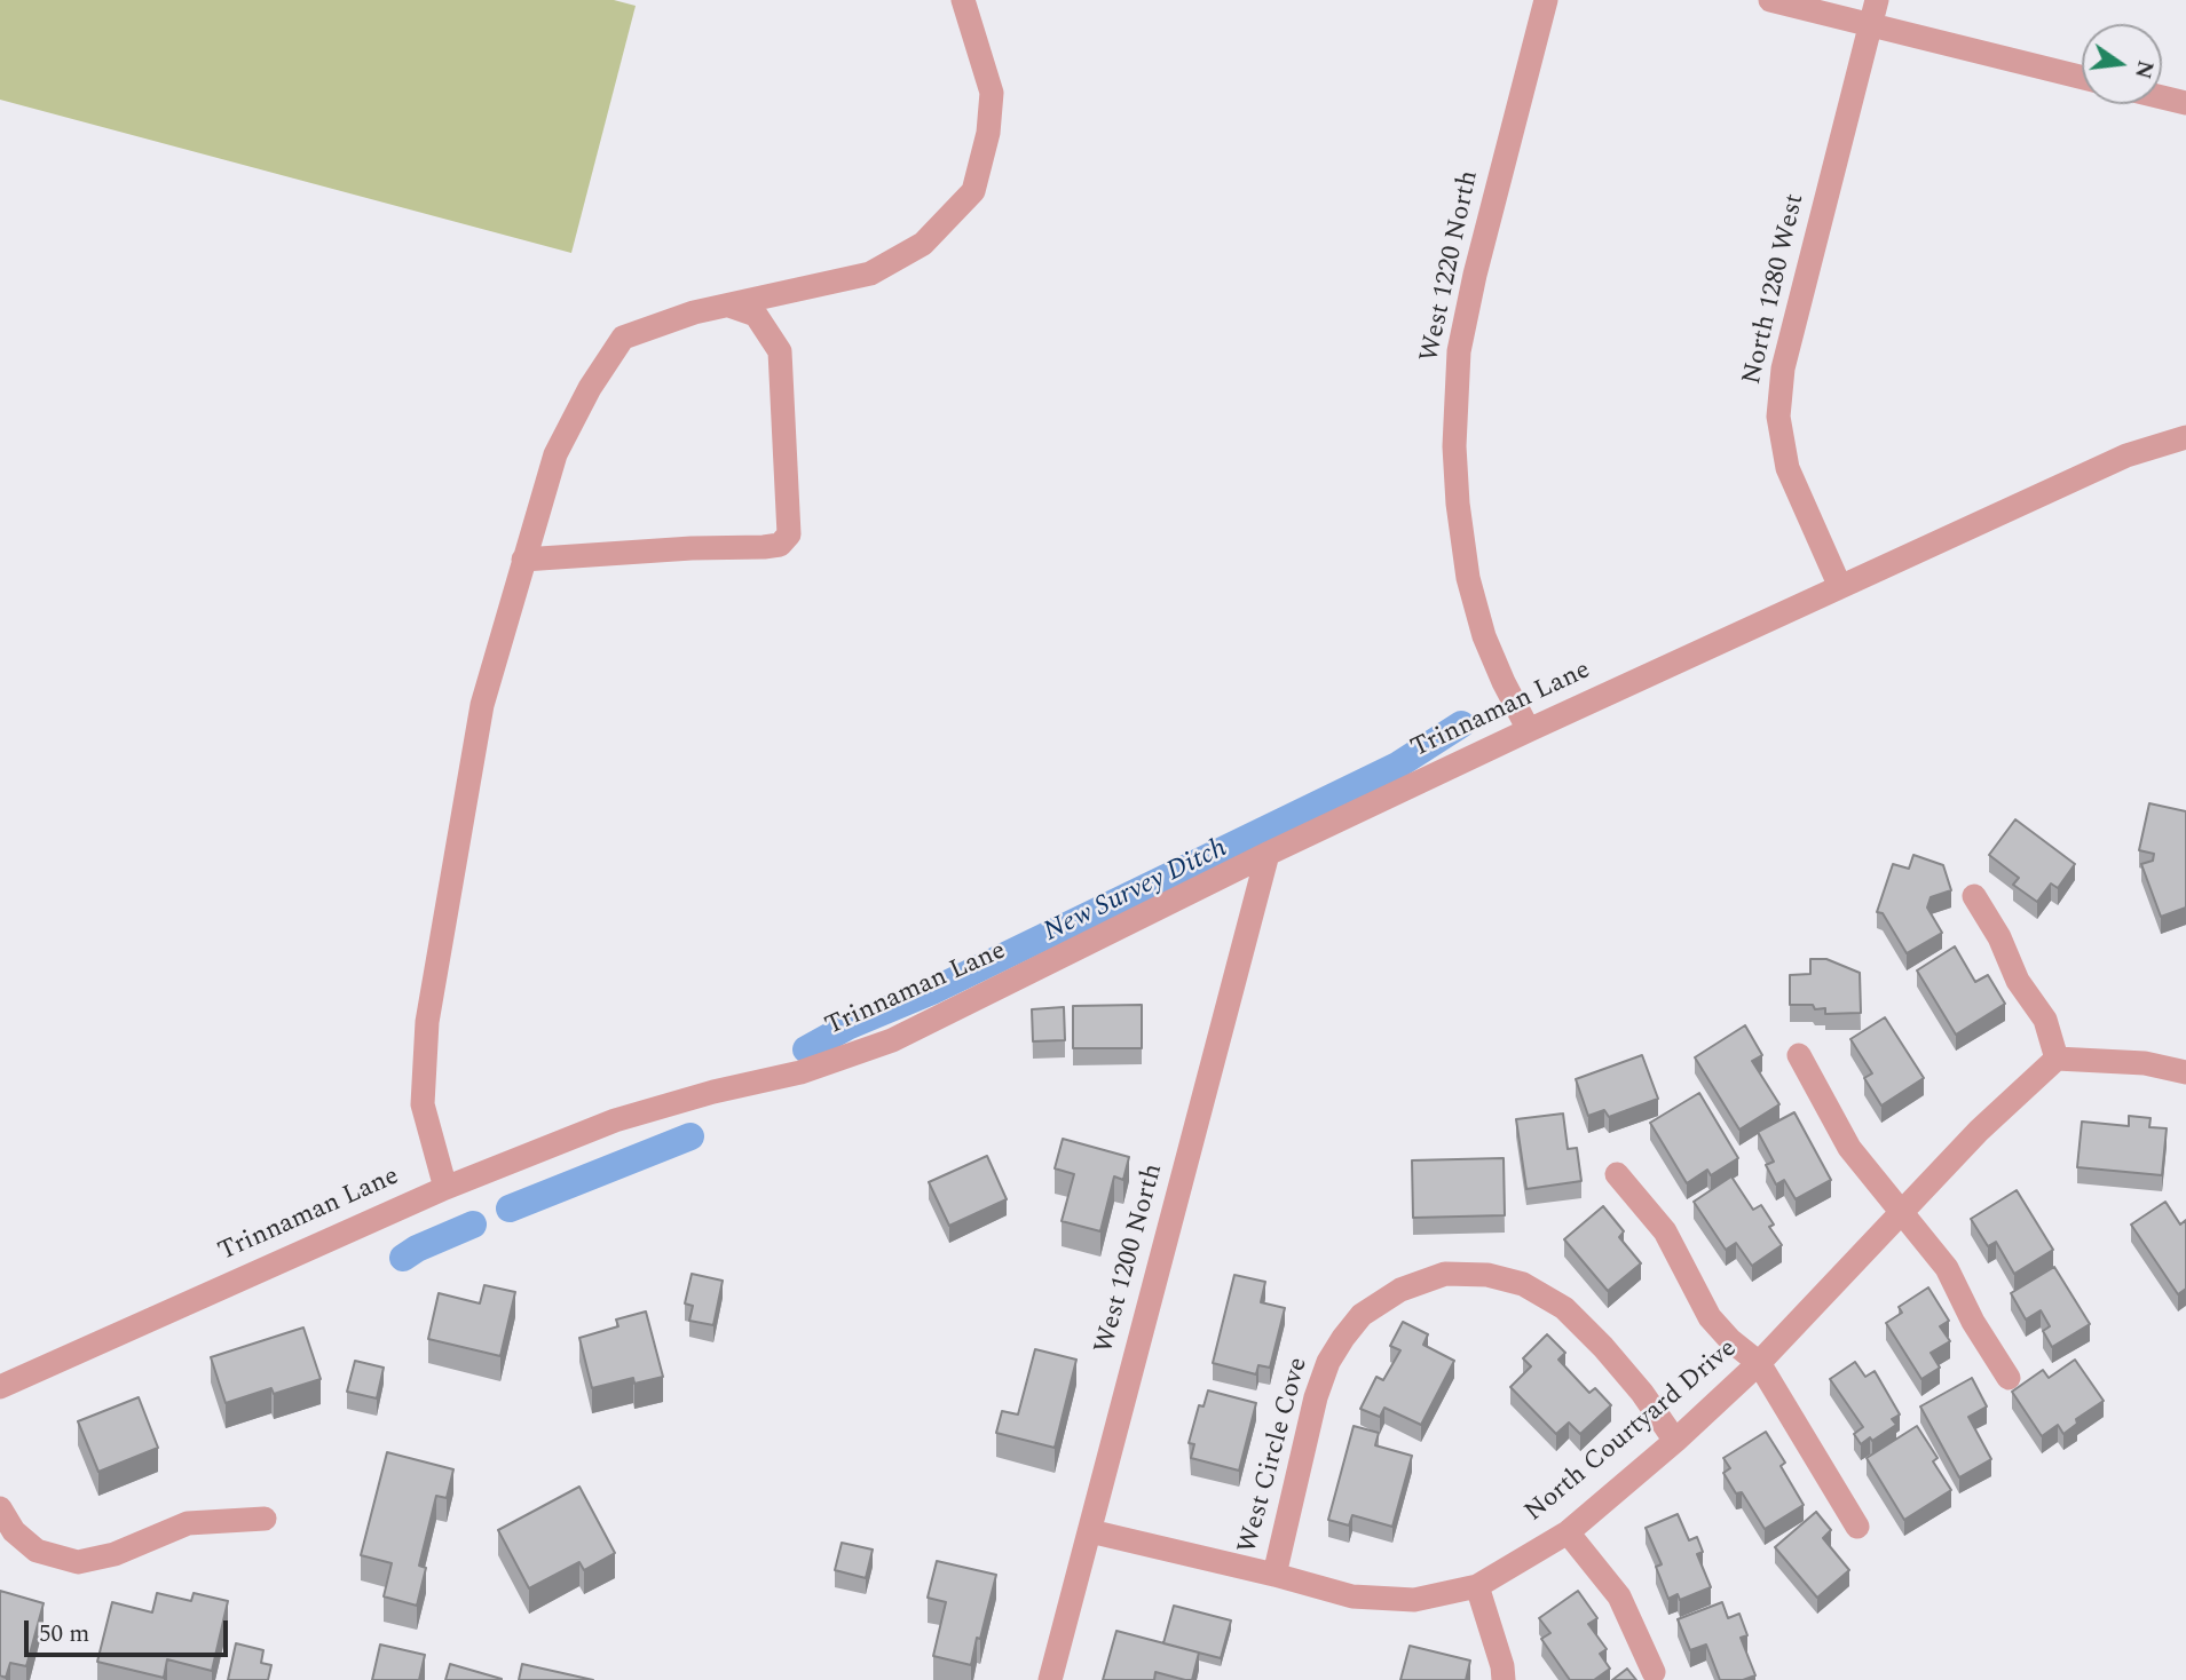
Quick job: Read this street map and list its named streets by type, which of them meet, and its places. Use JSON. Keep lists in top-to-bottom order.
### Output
{
  "streets": {
    "street": [
      "West 1220 North",
      "North 1280 West",
      "Trinnaman Lane",
      "West 1200 North",
      "North Courtyard Drive",
      "West Circle Cove"
    ]
  },
  "crossings": [
    ["West 1220 North", "Trinnaman Lane"],
    ["North 1280 West", "Trinnaman Lane"],
    ["Trinnaman Lane", "West 1200 North"],
    ["West 1200 North", "North Courtyard Drive"],
    ["North Courtyard Drive", "West Circle Cove"]
  ],
  "water": ["New Survey Ditch"],
  "scale_bar": "50 m",
  "north": "right"
}
